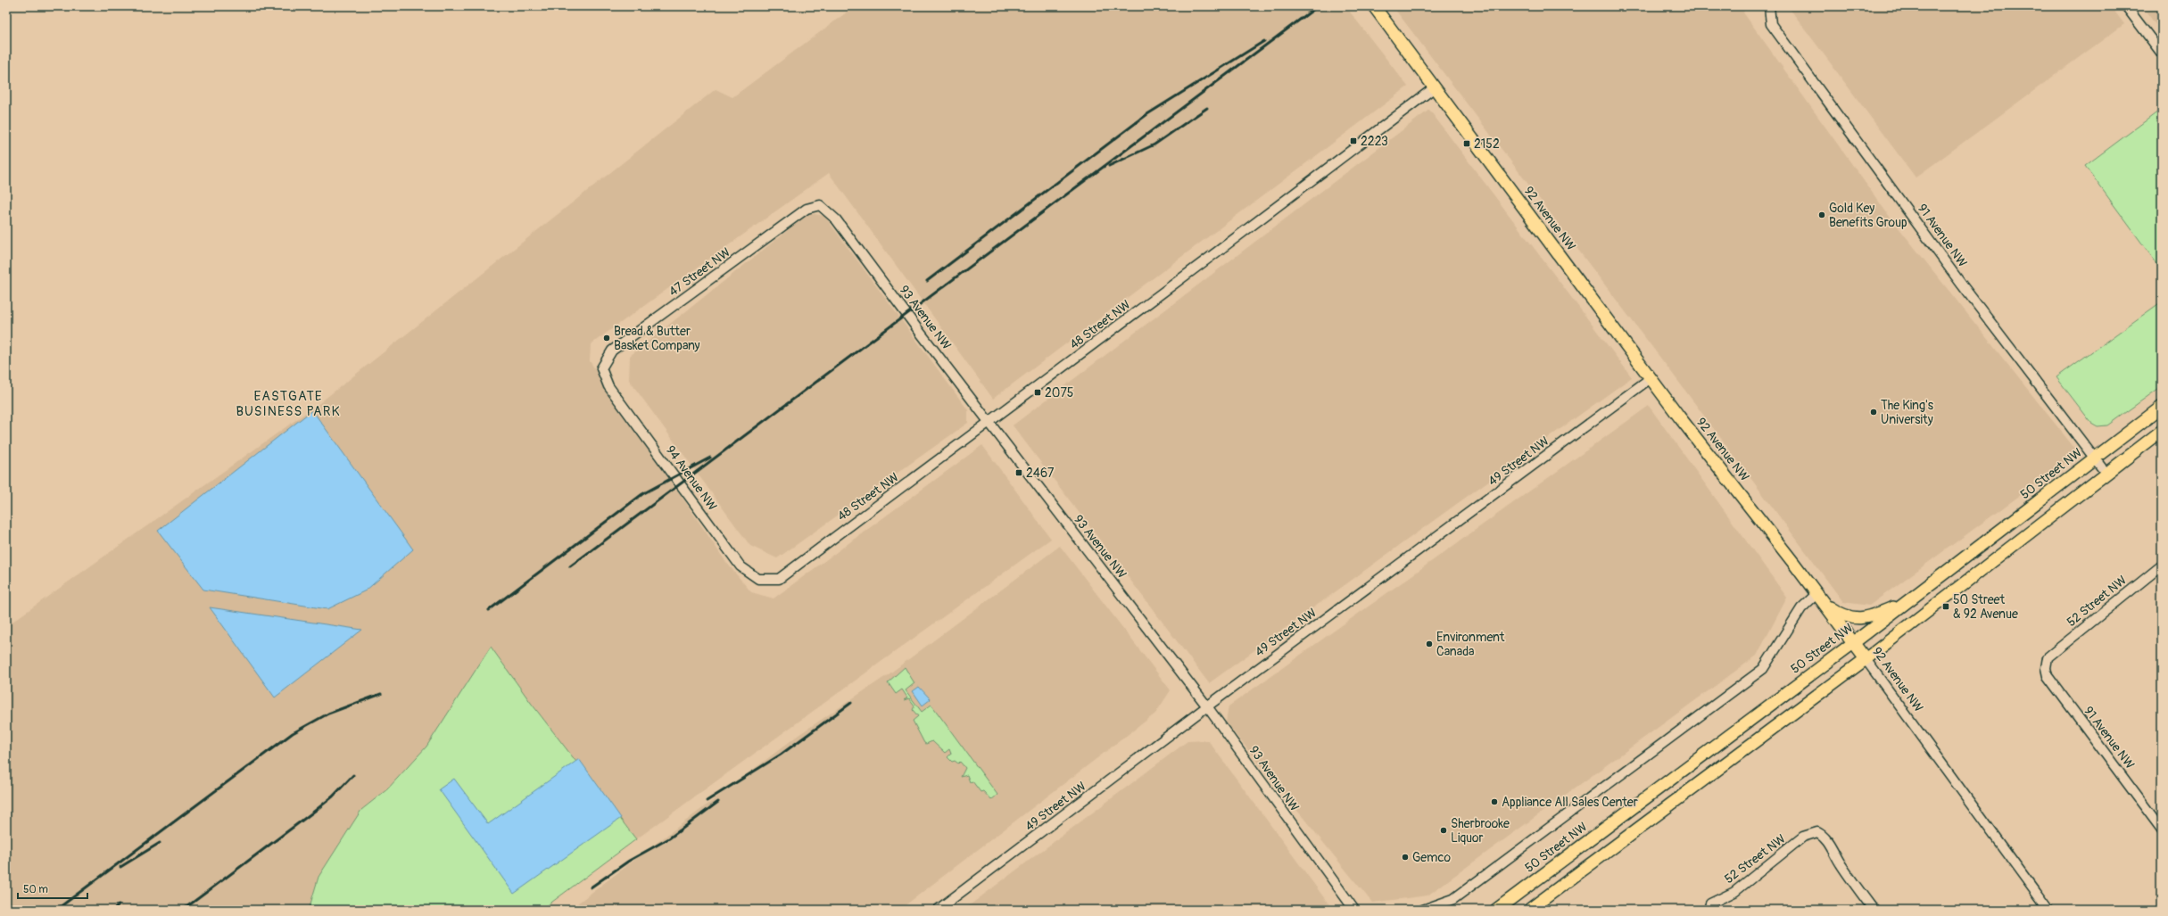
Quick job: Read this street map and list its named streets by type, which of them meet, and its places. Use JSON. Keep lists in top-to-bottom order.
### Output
{
  "streets": {
    "main road": ["92 Avenue NW", "50 Street NW"],
    "street": [
      "91 Avenue NW",
      "47 Street NW",
      "93 Avenue NW",
      "48 Street NW",
      "49 Street NW",
      "94 Avenue NW",
      "52 Street NW"
    ]
  },
  "crossings": [
    ["92 Avenue NW", "48 Street NW"],
    ["92 Avenue NW", "49 Street NW"],
    ["92 Avenue NW", "50 Street NW"],
    ["91 Avenue NW", "50 Street NW"],
    ["91 Avenue NW", "52 Street NW"],
    ["47 Street NW", "93 Avenue NW"],
    ["47 Street NW", "94 Avenue NW"],
    ["93 Avenue NW", "48 Street NW"],
    ["93 Avenue NW", "49 Street NW"],
    ["48 Street NW", "94 Avenue NW"]
  ],
  "districts": ["EASTGATE BUSINESS PARK"],
  "places": {
    "transit": [
      "2223",
      "2152",
      "2075",
      "2467",
      "50 Street & 92 Avenue"
    ],
    "other": [
      "Gold Key Benefits Group",
      "Bread & Butter Basket Company",
      "The King's University",
      "Environment Canada",
      "Appliance All Sales Center",
      "Sherbrooke Liquor",
      "Gemco"
    ]
  },
  "scale_bar": "50 m"
}
